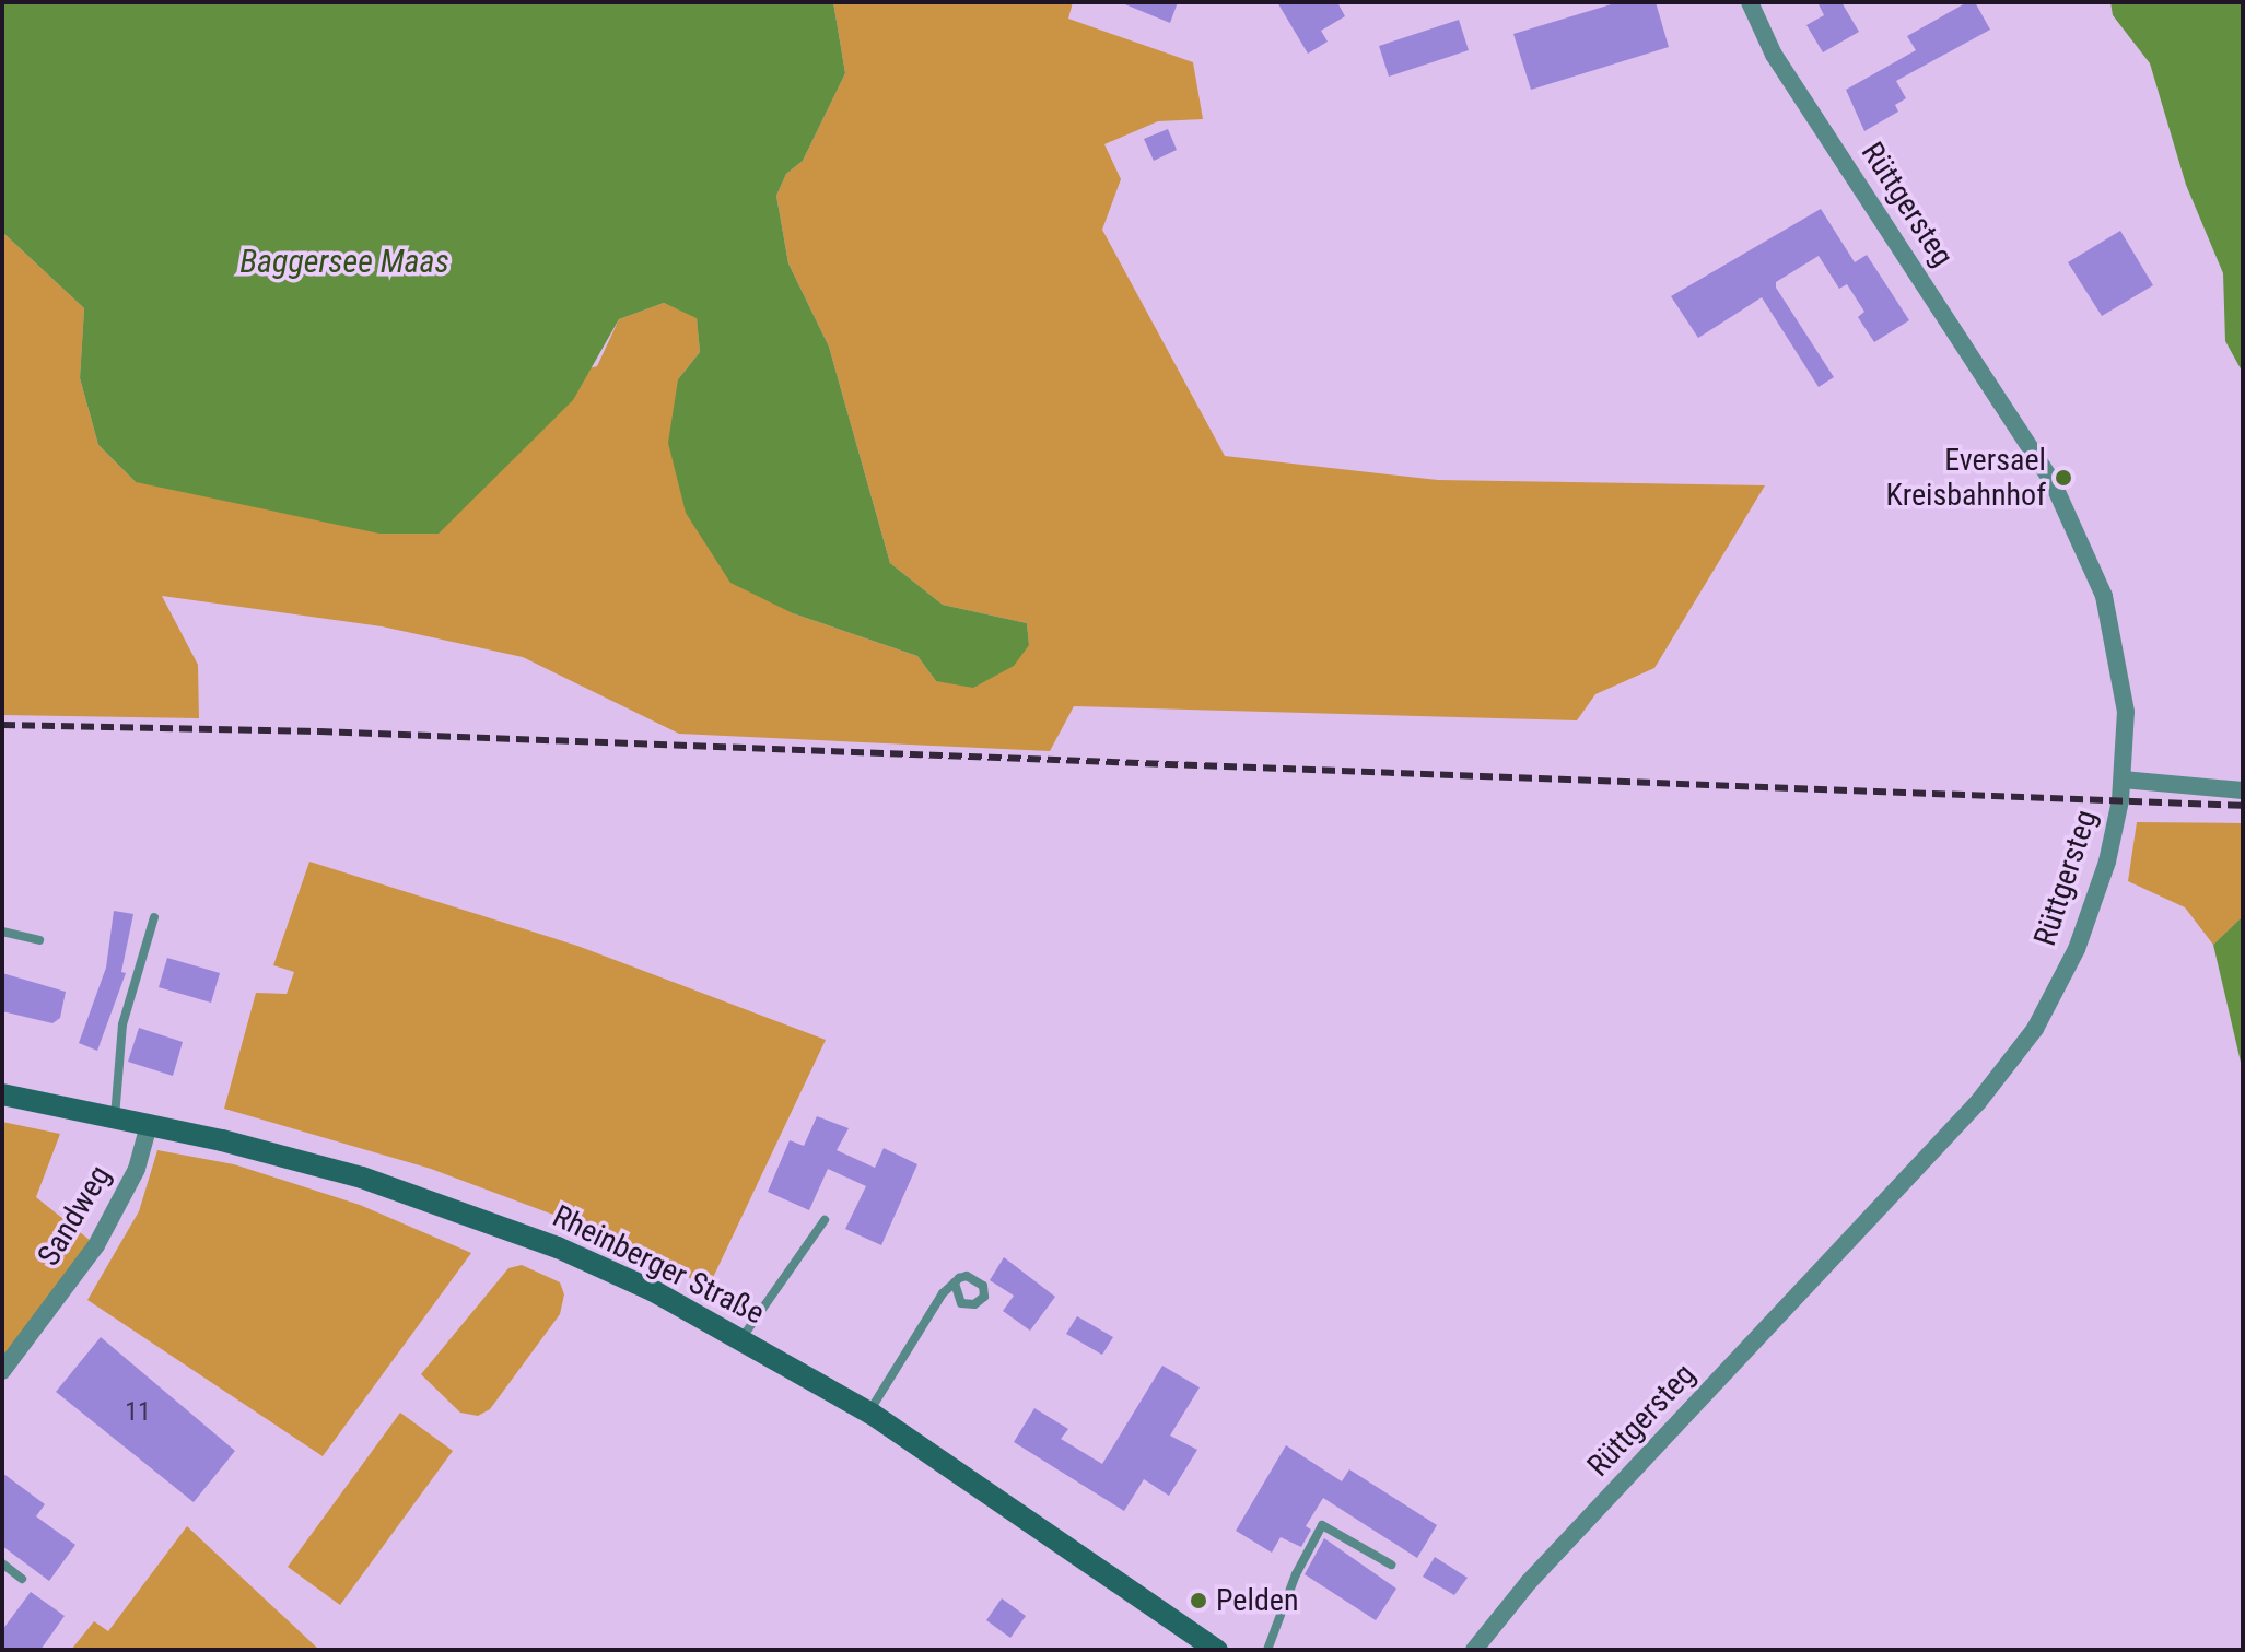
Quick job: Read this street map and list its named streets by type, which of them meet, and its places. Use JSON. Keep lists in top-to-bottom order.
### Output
{
  "streets": {
    "main road": ["Rheinberger Straße"],
    "street": ["Rüttgersteg", "Sandweg"]
  },
  "crossings": [
    ["Sandweg", "Rheinberger Straße"]
  ],
  "water": ["Baggersee Maas"],
  "places": ["Eversael Kreisbahnhof", "Pelden"],
  "house_numbers": ["11"]
}
